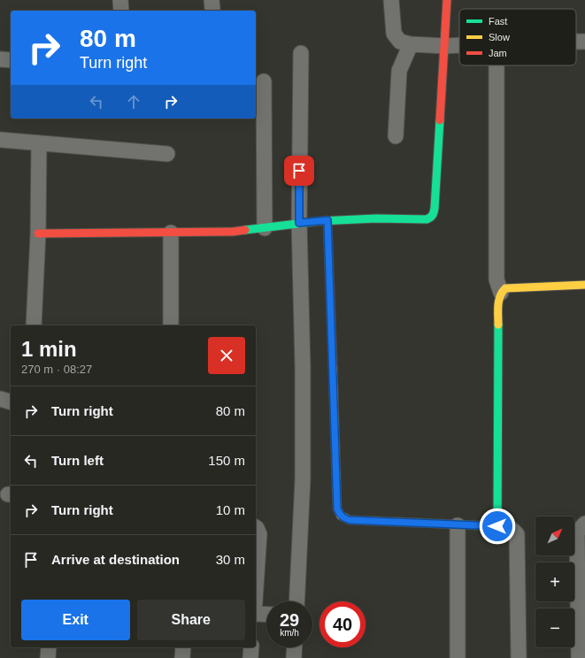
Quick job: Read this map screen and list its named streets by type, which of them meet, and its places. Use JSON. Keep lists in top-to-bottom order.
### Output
{
  "legend": ["Fast", "Slow", "Jam"],
  "north": "top right",
  "page": {
    "turn": ["80 m", "Turn right"],
    "heading": ["1 min", "270 m · 08:27"],
    "list": [
      {
        "name": "Turn right",
        "value": "80 m"
      },
      {
        "name": "Turn left",
        "value": "150 m"
      },
      {
        "name": "Turn right",
        "value": "10 m"
      },
      {
        "name": "Arrive at destination",
        "value": "30 m"
      }
    ],
    "map_buttons": ["+", "−"],
    "buttons": ["Exit", "Share"],
    "speed": "29 km/h",
    "limit": "40"
  }
}
